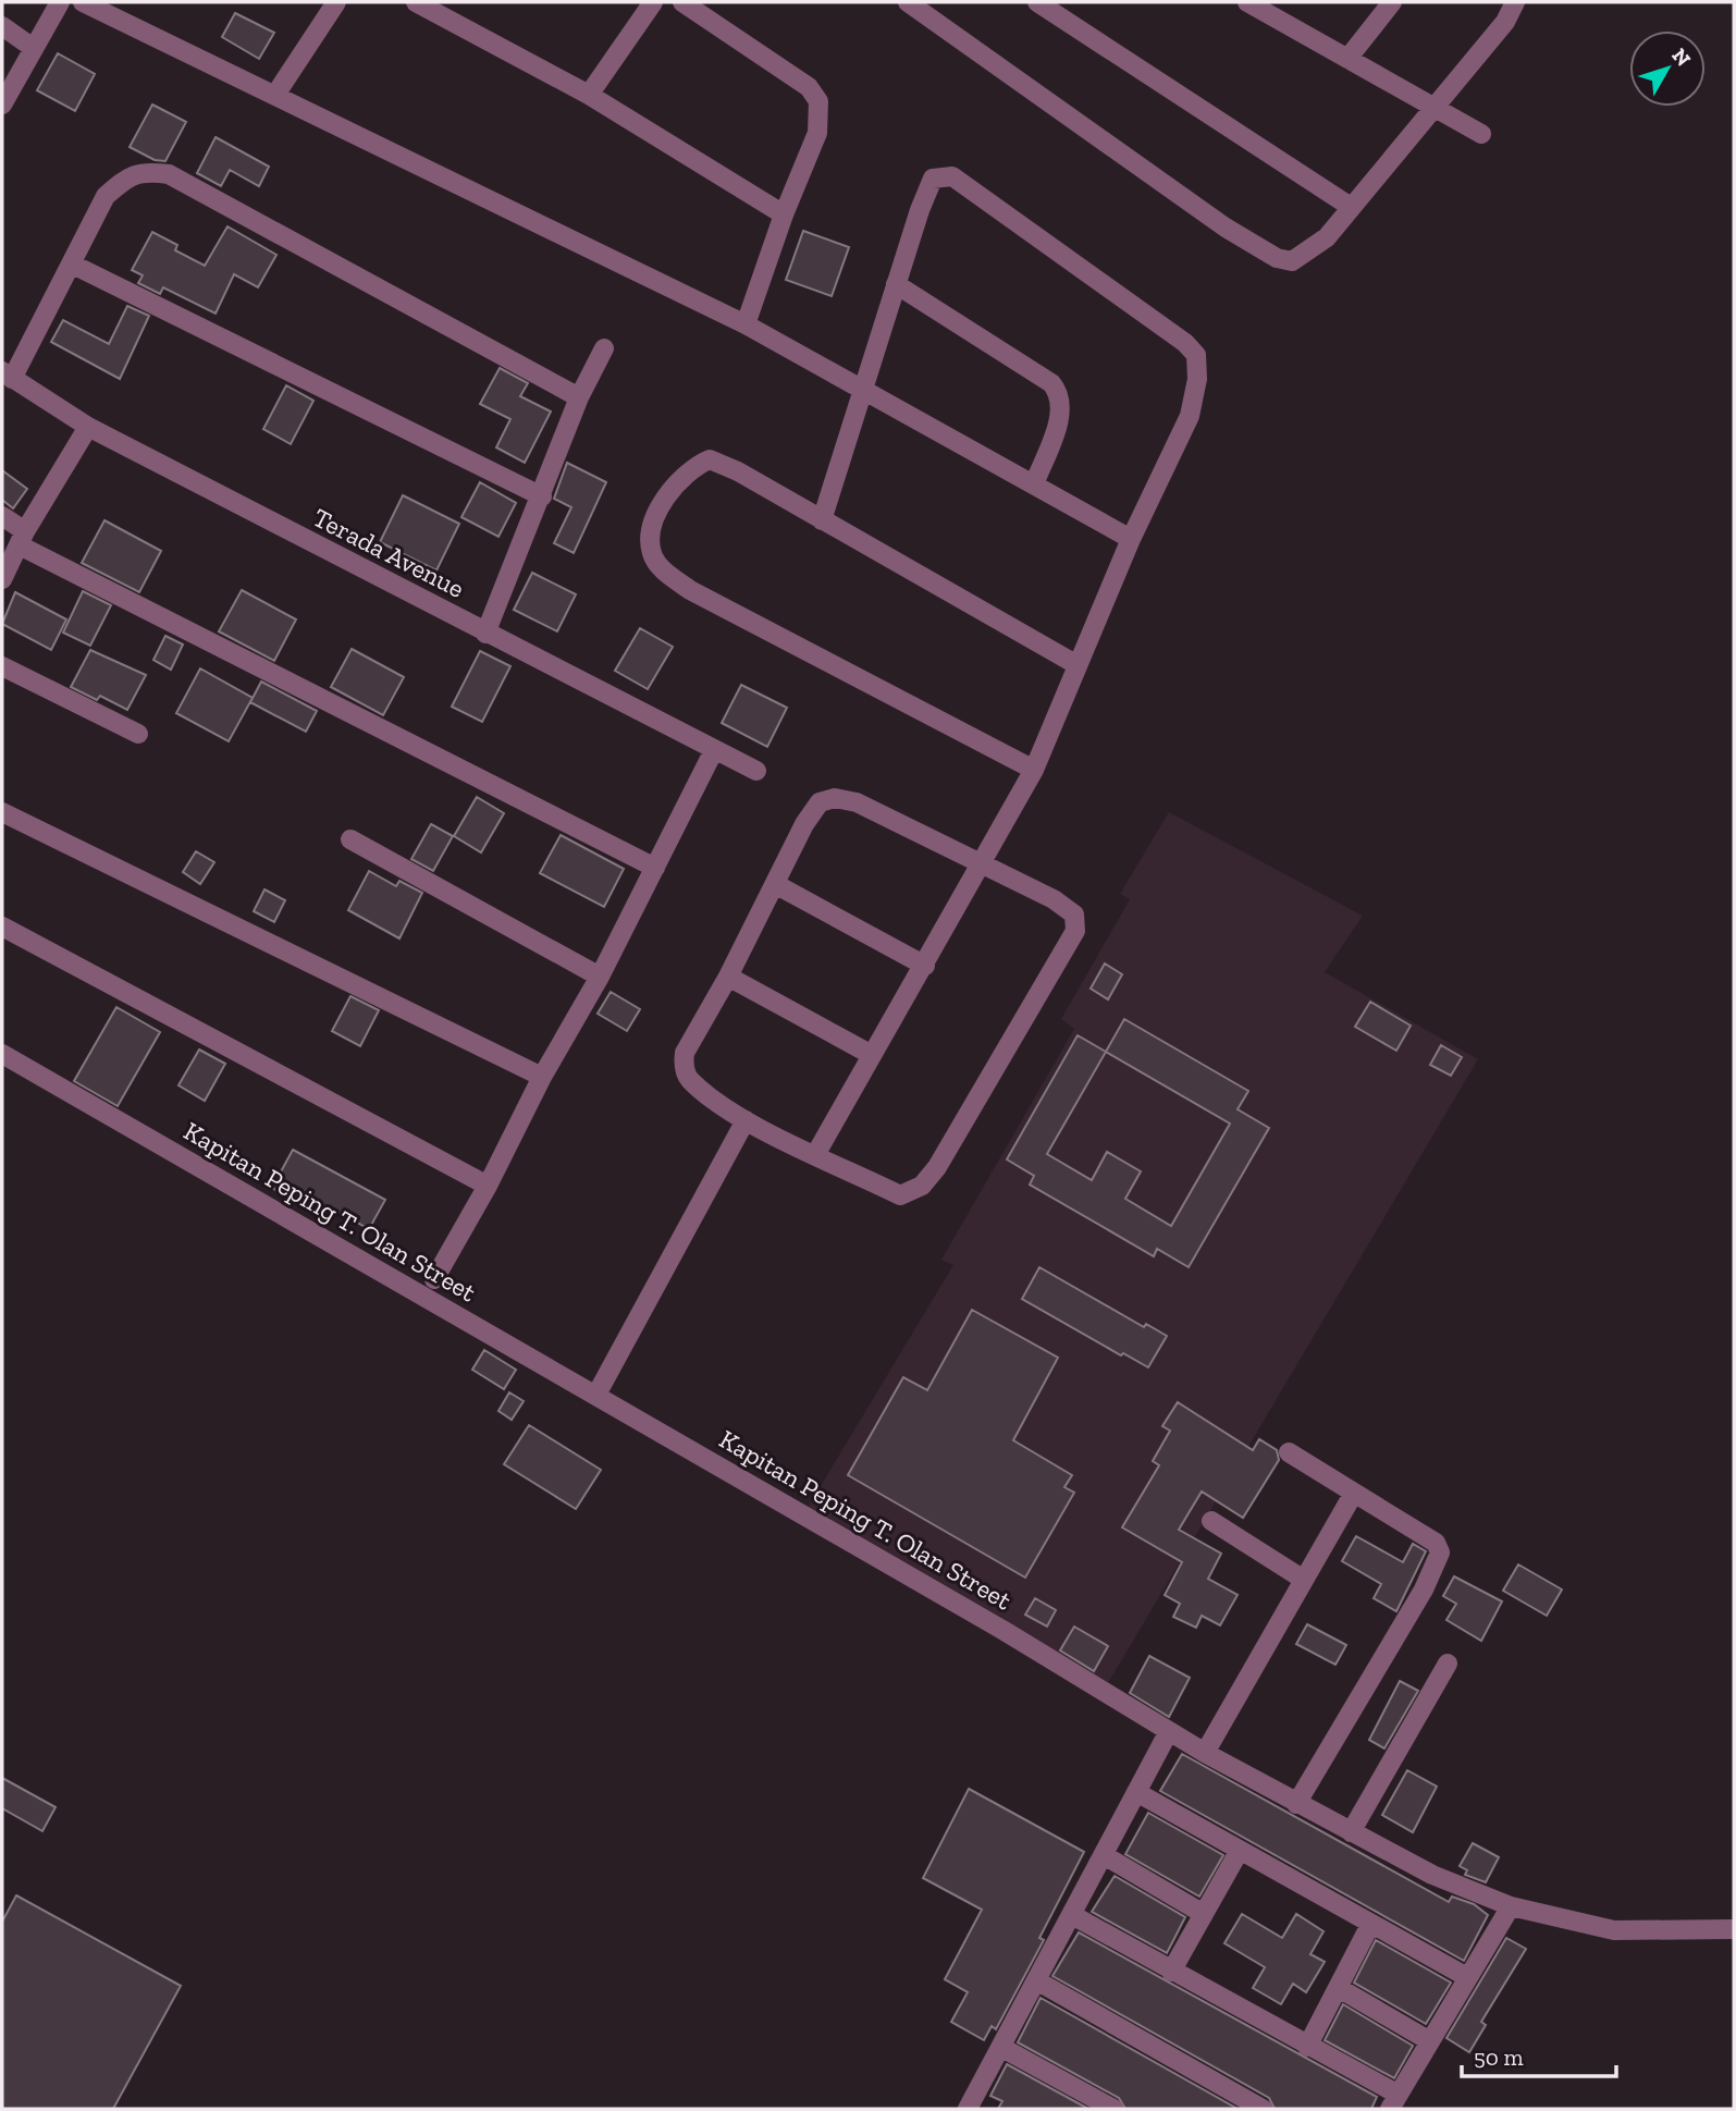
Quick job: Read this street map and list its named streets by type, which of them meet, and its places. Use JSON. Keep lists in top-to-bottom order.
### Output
{
  "streets": {
    "street": ["Terada Avenue", "Kapitan Peping T. Olan Street"]
  },
  "scale_bar": "50 m",
  "north": "top right"
}
